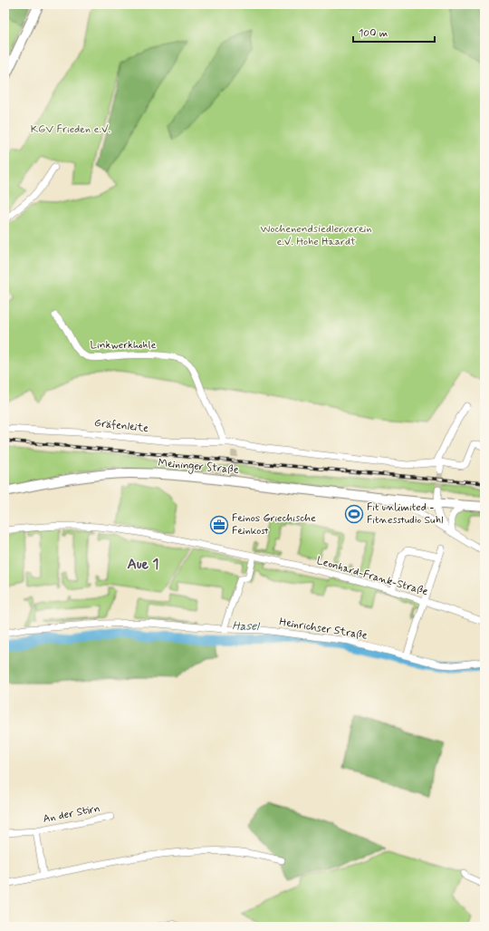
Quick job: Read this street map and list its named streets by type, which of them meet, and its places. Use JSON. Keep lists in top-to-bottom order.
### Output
{
  "streets": {
    "main road": ["Meininger Straße"],
    "street": [
      "Linkwerkhohle",
      "Gräfenleite",
      "Leonhard-Frank-Straße",
      "Heinrichser Straße",
      "An der Stirn"
    ]
  },
  "crossings": [
    ["Linkwerkhohle", "Gräfenleite"]
  ],
  "districts": ["Aue 1"],
  "water": ["Hasel"],
  "parks": ["KGV Frieden e.V.", "Wochenendsiedlerverein e.V. Hohe Haardt"],
  "places": {
    "sports": ["Fit unlimited - Fitnesstudio Suhl"],
    "office": ["Feinos Griechische Feinkost"]
  },
  "scale_bar": "100 m"
}
